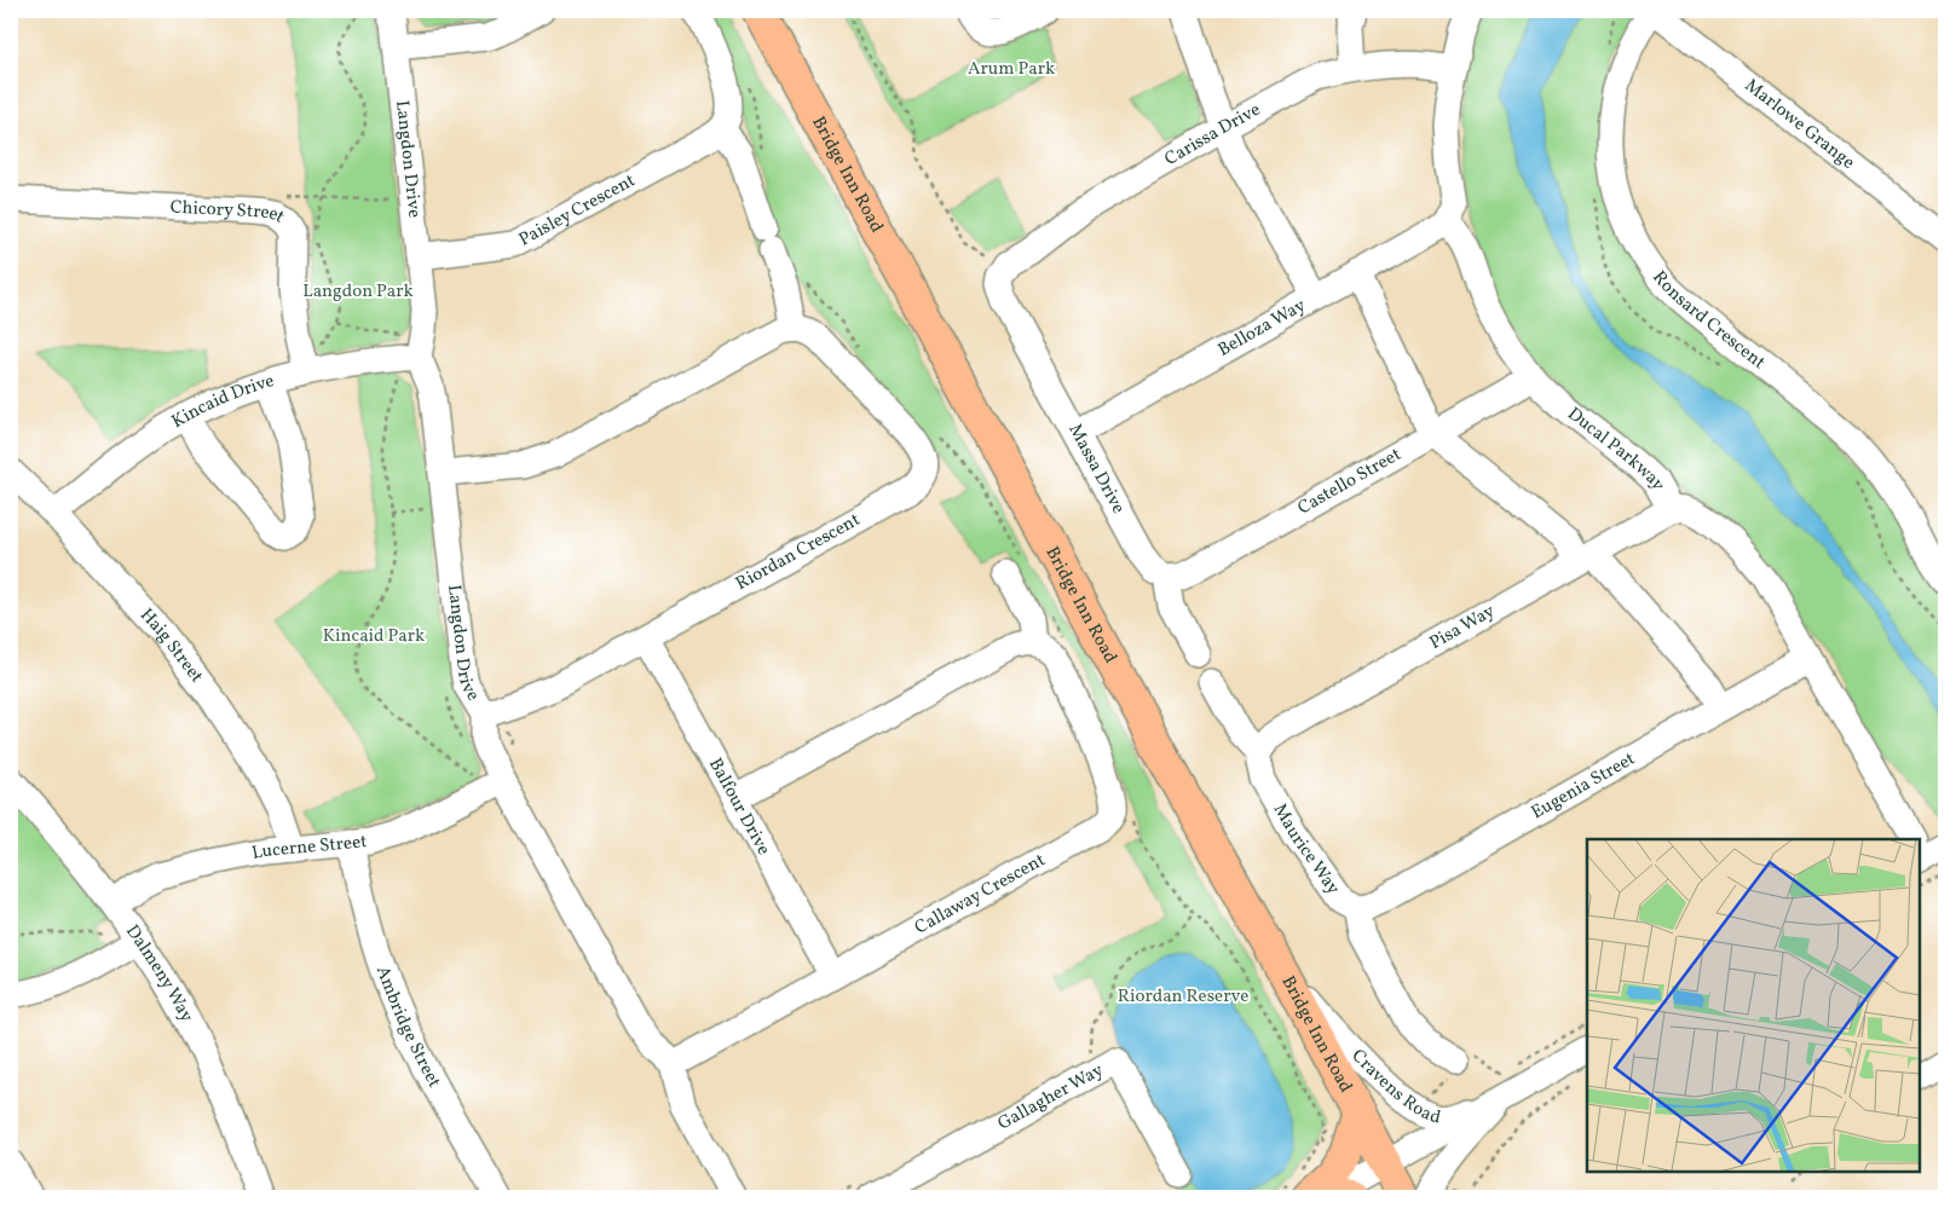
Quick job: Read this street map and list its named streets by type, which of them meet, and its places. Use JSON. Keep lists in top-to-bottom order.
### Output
{
  "streets": {
    "main road": ["Bridge Inn Road"],
    "street": [
      "Marlowe Grange",
      "Carissa Drive",
      "Langdon Drive",
      "Paisley Crescent",
      "Chicory Street",
      "Ronsard Crescent",
      "Belloza Way",
      "Kincaid Drive",
      "Ducal Parkway",
      "Massa Drive",
      "Castello Street",
      "Riordan Crescent",
      "Pisa Way",
      "Haig Street",
      "Eugenia Street",
      "Balfour Drive",
      "Lucerne Street",
      "Maurice Way",
      "Callaway Crescent",
      "Dalmeny Way",
      "Ambridge Street",
      "Cravens Road",
      "Gallagher Way"
    ]
  },
  "crossings": [
    ["Marlowe Grange", "Ronsard Crescent"],
    ["Carissa Drive", "Massa Drive"],
    ["Langdon Drive", "Paisley Crescent"],
    ["Langdon Drive", "Kincaid Drive"],
    ["Langdon Drive", "Riordan Crescent"],
    ["Langdon Drive", "Lucerne Street"],
    ["Langdon Drive", "Callaway Crescent"],
    ["Bridge Inn Road", "Cravens Road"],
    ["Chicory Street", "Kincaid Drive"],
    ["Belloza Way", "Ducal Parkway"],
    ["Belloza Way", "Massa Drive"],
    ["Kincaid Drive", "Haig Street"],
    ["Ducal Parkway", "Castello Street"],
    ["Ducal Parkway", "Pisa Way"],
    ["Ducal Parkway", "Eugenia Street"],
    ["Massa Drive", "Castello Street"],
    ["Riordan Crescent", "Balfour Drive"],
    ["Pisa Way", "Maurice Way"],
    ["Haig Street", "Lucerne Street"],
    ["Eugenia Street", "Maurice Way"],
    ["Balfour Drive", "Callaway Crescent"],
    ["Lucerne Street", "Dalmeny Way"],
    ["Lucerne Street", "Ambridge Street"]
  ],
  "parks": [
    "Arum Park",
    "Langdon Park",
    "Kincaid Park",
    "Riordan Reserve"
  ]
}
